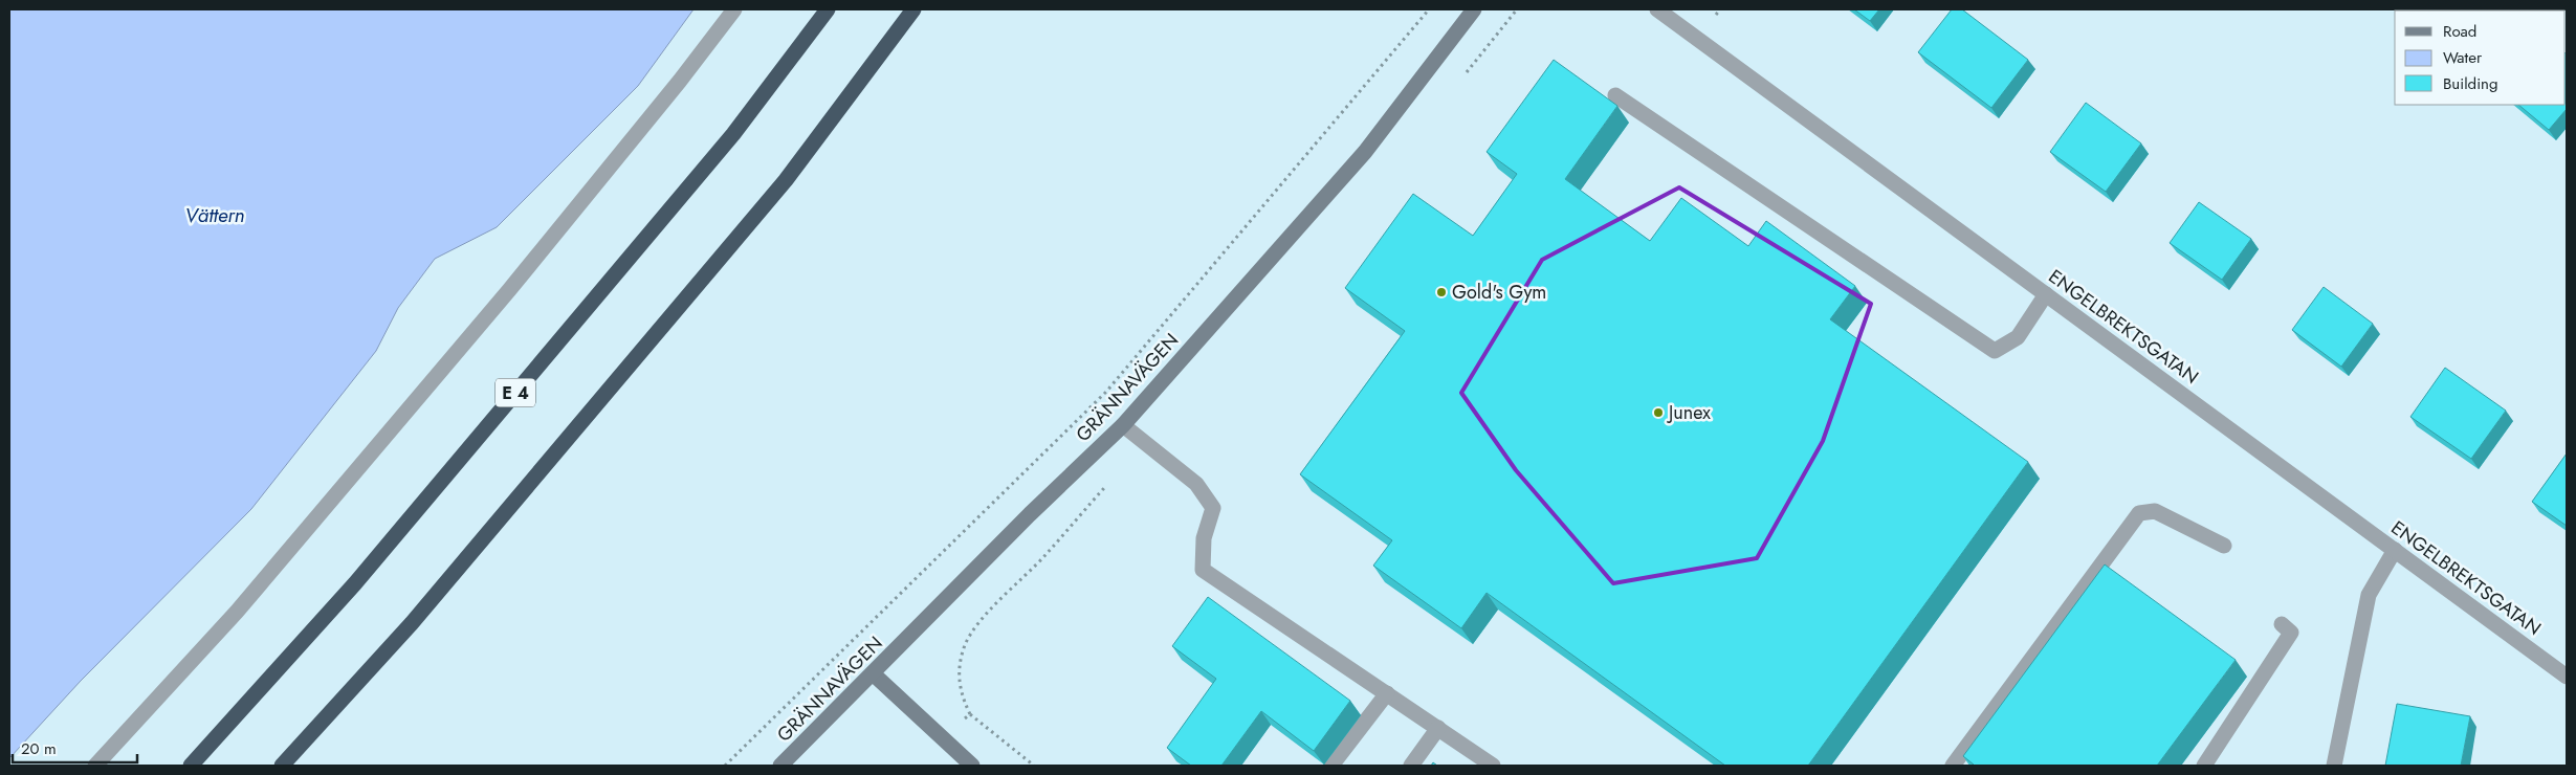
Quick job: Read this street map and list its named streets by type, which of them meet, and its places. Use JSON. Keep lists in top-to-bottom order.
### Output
{
  "streets": {
    "highway": ["E 4"],
    "main road": ["GRÄNNAVÄGEN"],
    "street": ["ENGELBREKTSGATAN"]
  },
  "water": ["Vättern"],
  "places": ["Gold's Gym", "Junex"],
  "legend": ["Road", "Water", "Building"],
  "scale_bar": "20 m"
}
